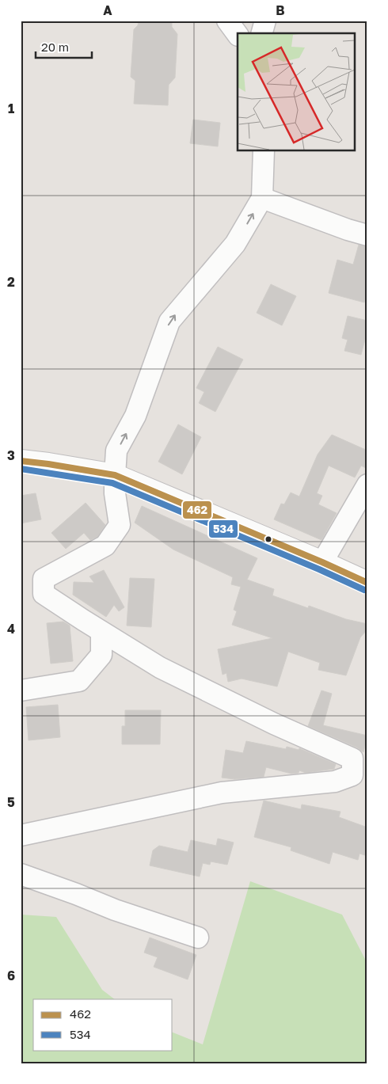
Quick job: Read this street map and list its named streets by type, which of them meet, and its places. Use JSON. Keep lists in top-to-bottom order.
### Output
{
  "lines": ["transit line 462", "transit line 534"],
  "legend": ["462", "534"],
  "scale_bar": "20 m",
  "grid": {
    "columns": ["A", "B"],
    "rows": [
      "1",
      "2",
      "3",
      "4",
      "5",
      "6"
    ]
  }
}
